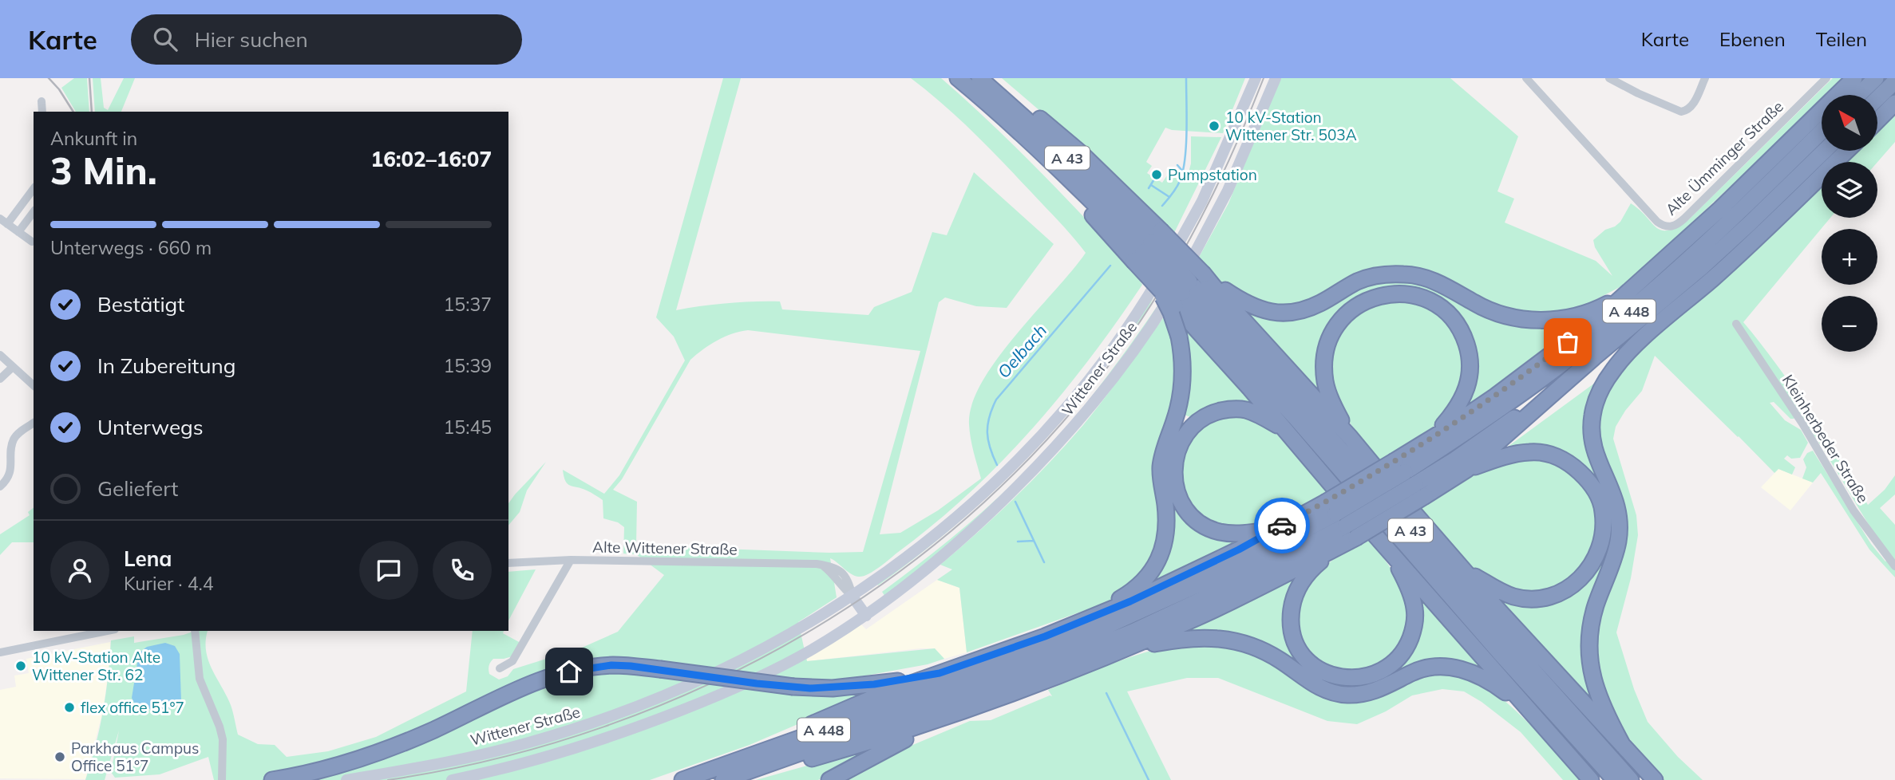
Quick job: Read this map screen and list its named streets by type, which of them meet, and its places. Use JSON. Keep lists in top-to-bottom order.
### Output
{
  "streets": {
    "highway": ["A 43", "A 448"],
    "main road": ["Wittener Straße"],
    "street": ["Alte Ümminger Straße", "Kleinherbeder Straße", "Alte Wittener Straße"]
  },
  "crossings": [
    ["Wittener Straße", "Alte Wittener Straße"]
  ],
  "water": ["Oelbach"],
  "places": [
    "10 kV-Station Wittener Str. 503A",
    "Pumpstation",
    "10 kV-Station Alte Wittener Str. 62",
    "flex office 51°7",
    "Parkhaus Campus Office 51°7"
  ],
  "north": "top left",
  "page": {
    "header": "Karte",
    "search": "Hier suchen",
    "nav": ["Karte", "Ebenen", "Teilen"],
    "map_buttons": ["+", "−"],
    "heading": ["3 Min.", "Ankunft in", "16:02–16:07"],
    "panel": ["Lena", "Kurier · 4.4"],
    "bar": "Unterwegs · 660 m",
    "list": [
      ["Bestätigt", "15:37"],
      ["In Zubereitung", "15:39"],
      ["Unterwegs", "15:45"],
      "Geliefert"
    ]
  }
}
